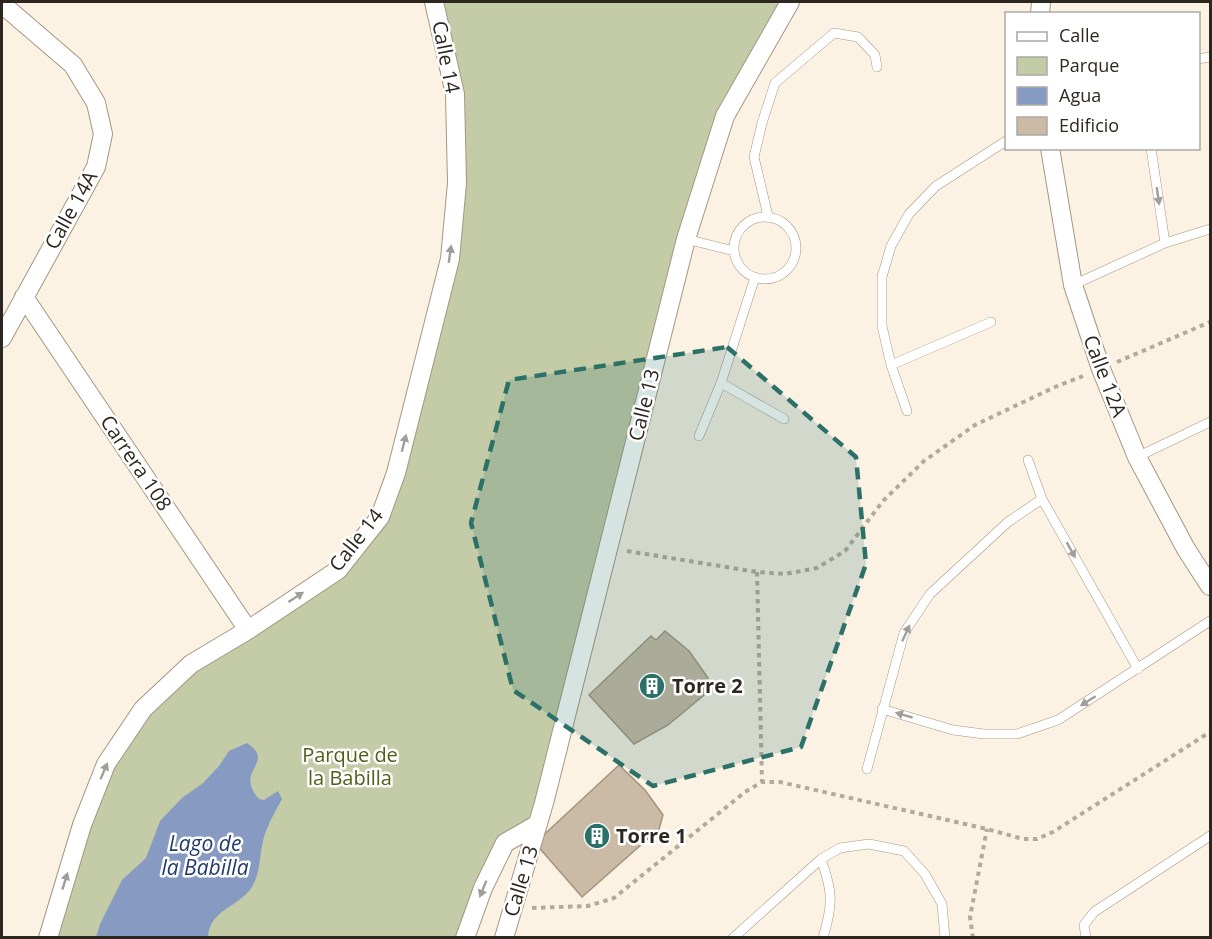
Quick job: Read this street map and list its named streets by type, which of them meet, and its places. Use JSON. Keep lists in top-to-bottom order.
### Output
{
  "streets": {
    "street": [
      "Calle 14",
      "Calle 14A",
      "Calle 12A",
      "Calle 13",
      "Carrera 108"
    ]
  },
  "crossings": [
    ["Calle 14", "Carrera 108"],
    ["Calle 14A", "Carrera 108"]
  ],
  "one_way": ["Calle 14"],
  "water": ["Lago de la Babilla"],
  "parks": ["Parque de la Babilla"],
  "places": {
    "building": ["Torre 2", "Torre 1"]
  },
  "legend": [
    "Calle",
    "Parque",
    "Agua",
    "Edificio"
  ]
}
